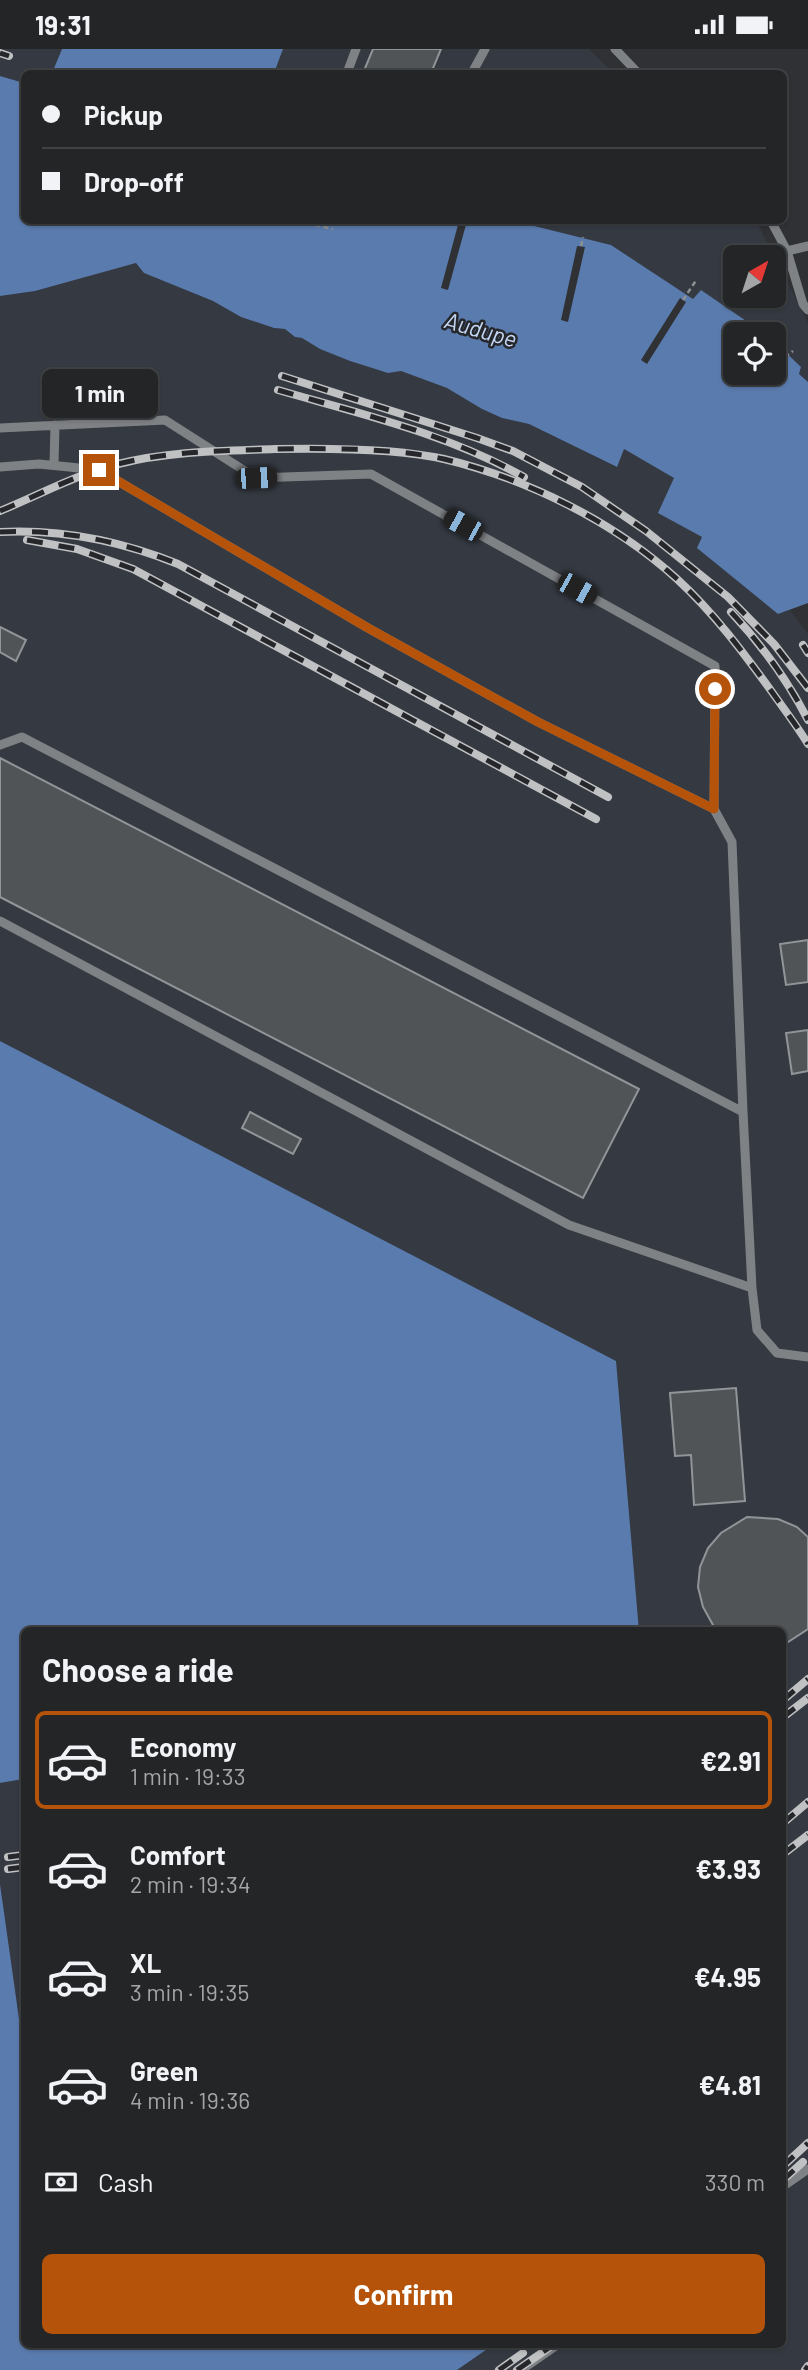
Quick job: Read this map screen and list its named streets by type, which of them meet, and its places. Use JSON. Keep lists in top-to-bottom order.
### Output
{
  "water": ["Audupe"],
  "north": "top right",
  "page": {
    "status": "19:31",
    "banner": ["Pickup", "Drop-off"],
    "bubble": "1 min",
    "heading": "Choose a ride",
    "list": [
      {
        "name": "Economy",
        "note": "1 min · 19:33",
        "value": "€2.91"
      },
      {
        "name": "Comfort",
        "note": "2 min · 19:34",
        "value": "€3.93"
      },
      {
        "name": "XL",
        "note": "3 min · 19:35",
        "value": "€4.95"
      },
      {
        "name": "Green",
        "note": "4 min · 19:36",
        "value": "€4.81"
      }
    ],
    "pay": ["Cash", "330 m"],
    "buttons": "Confirm"
  }
}
